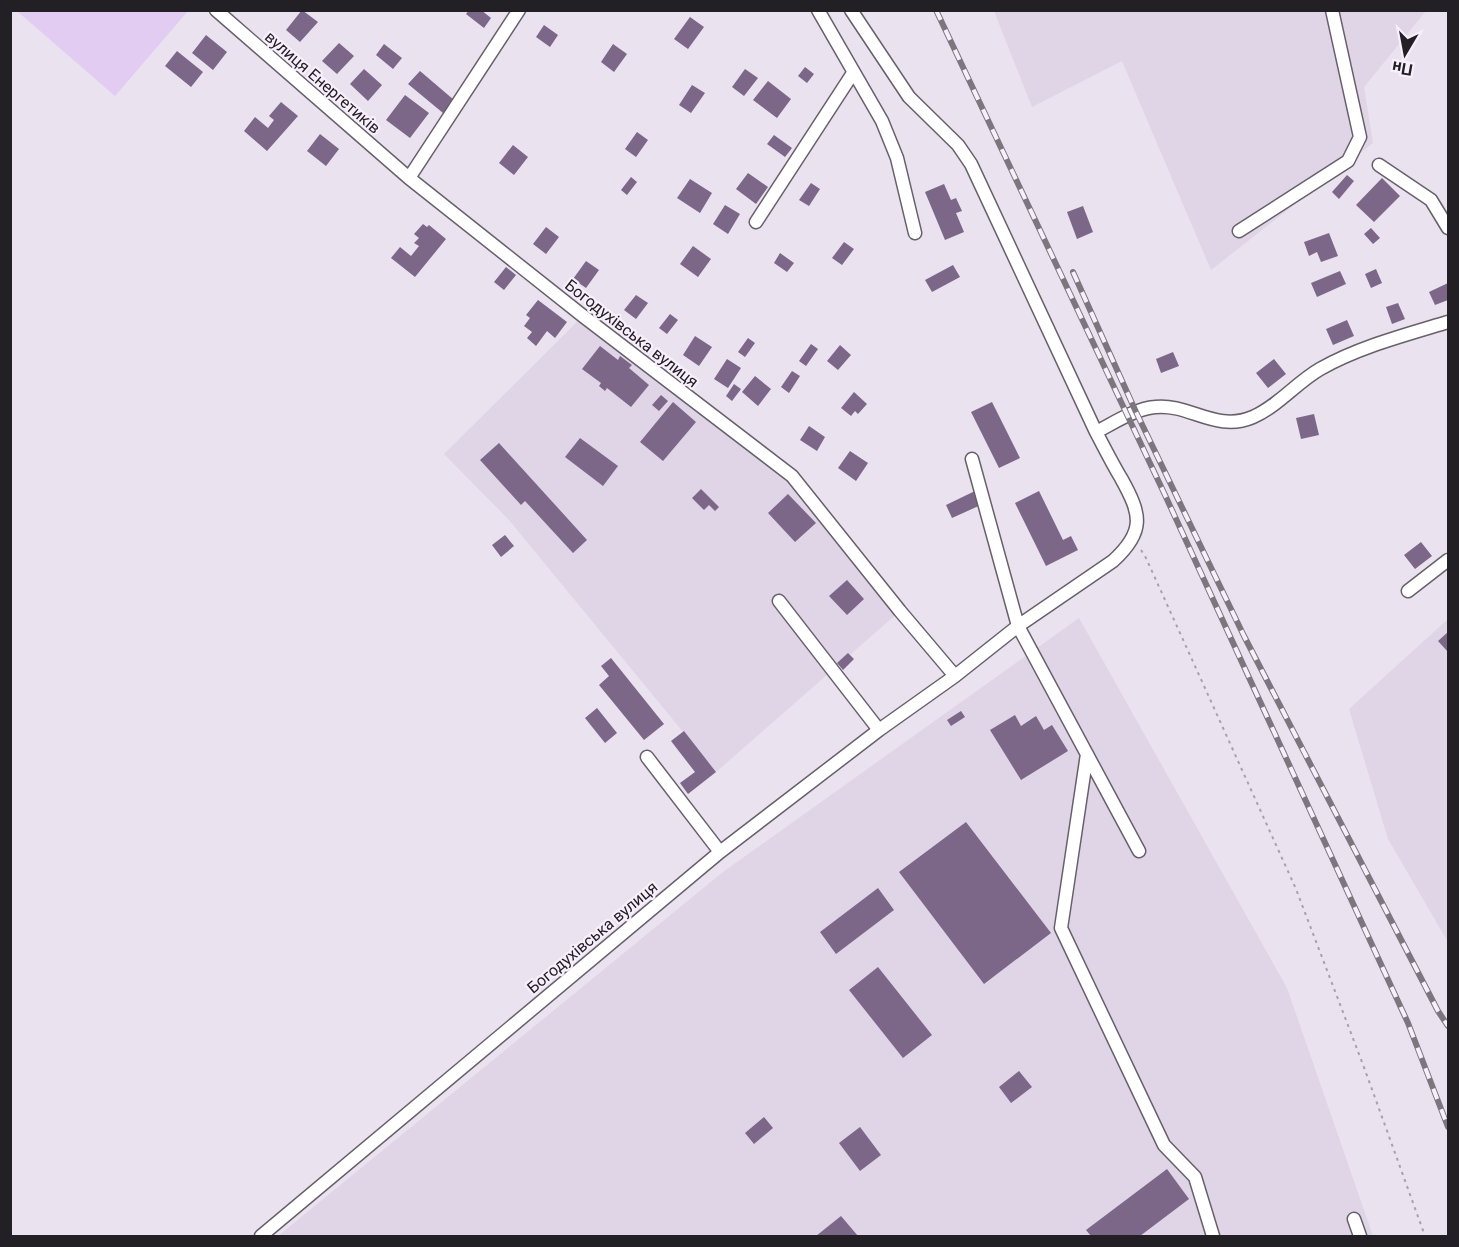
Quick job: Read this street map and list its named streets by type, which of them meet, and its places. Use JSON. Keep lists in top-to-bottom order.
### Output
{
  "streets": {
    "street": ["вулиця Енергетиків", "Богодухівська вулиця"]
  },
  "crossings": [
    ["вулиця Енергетиків", "Богодухівська вулиця"]
  ],
  "north": "bottom"
}
